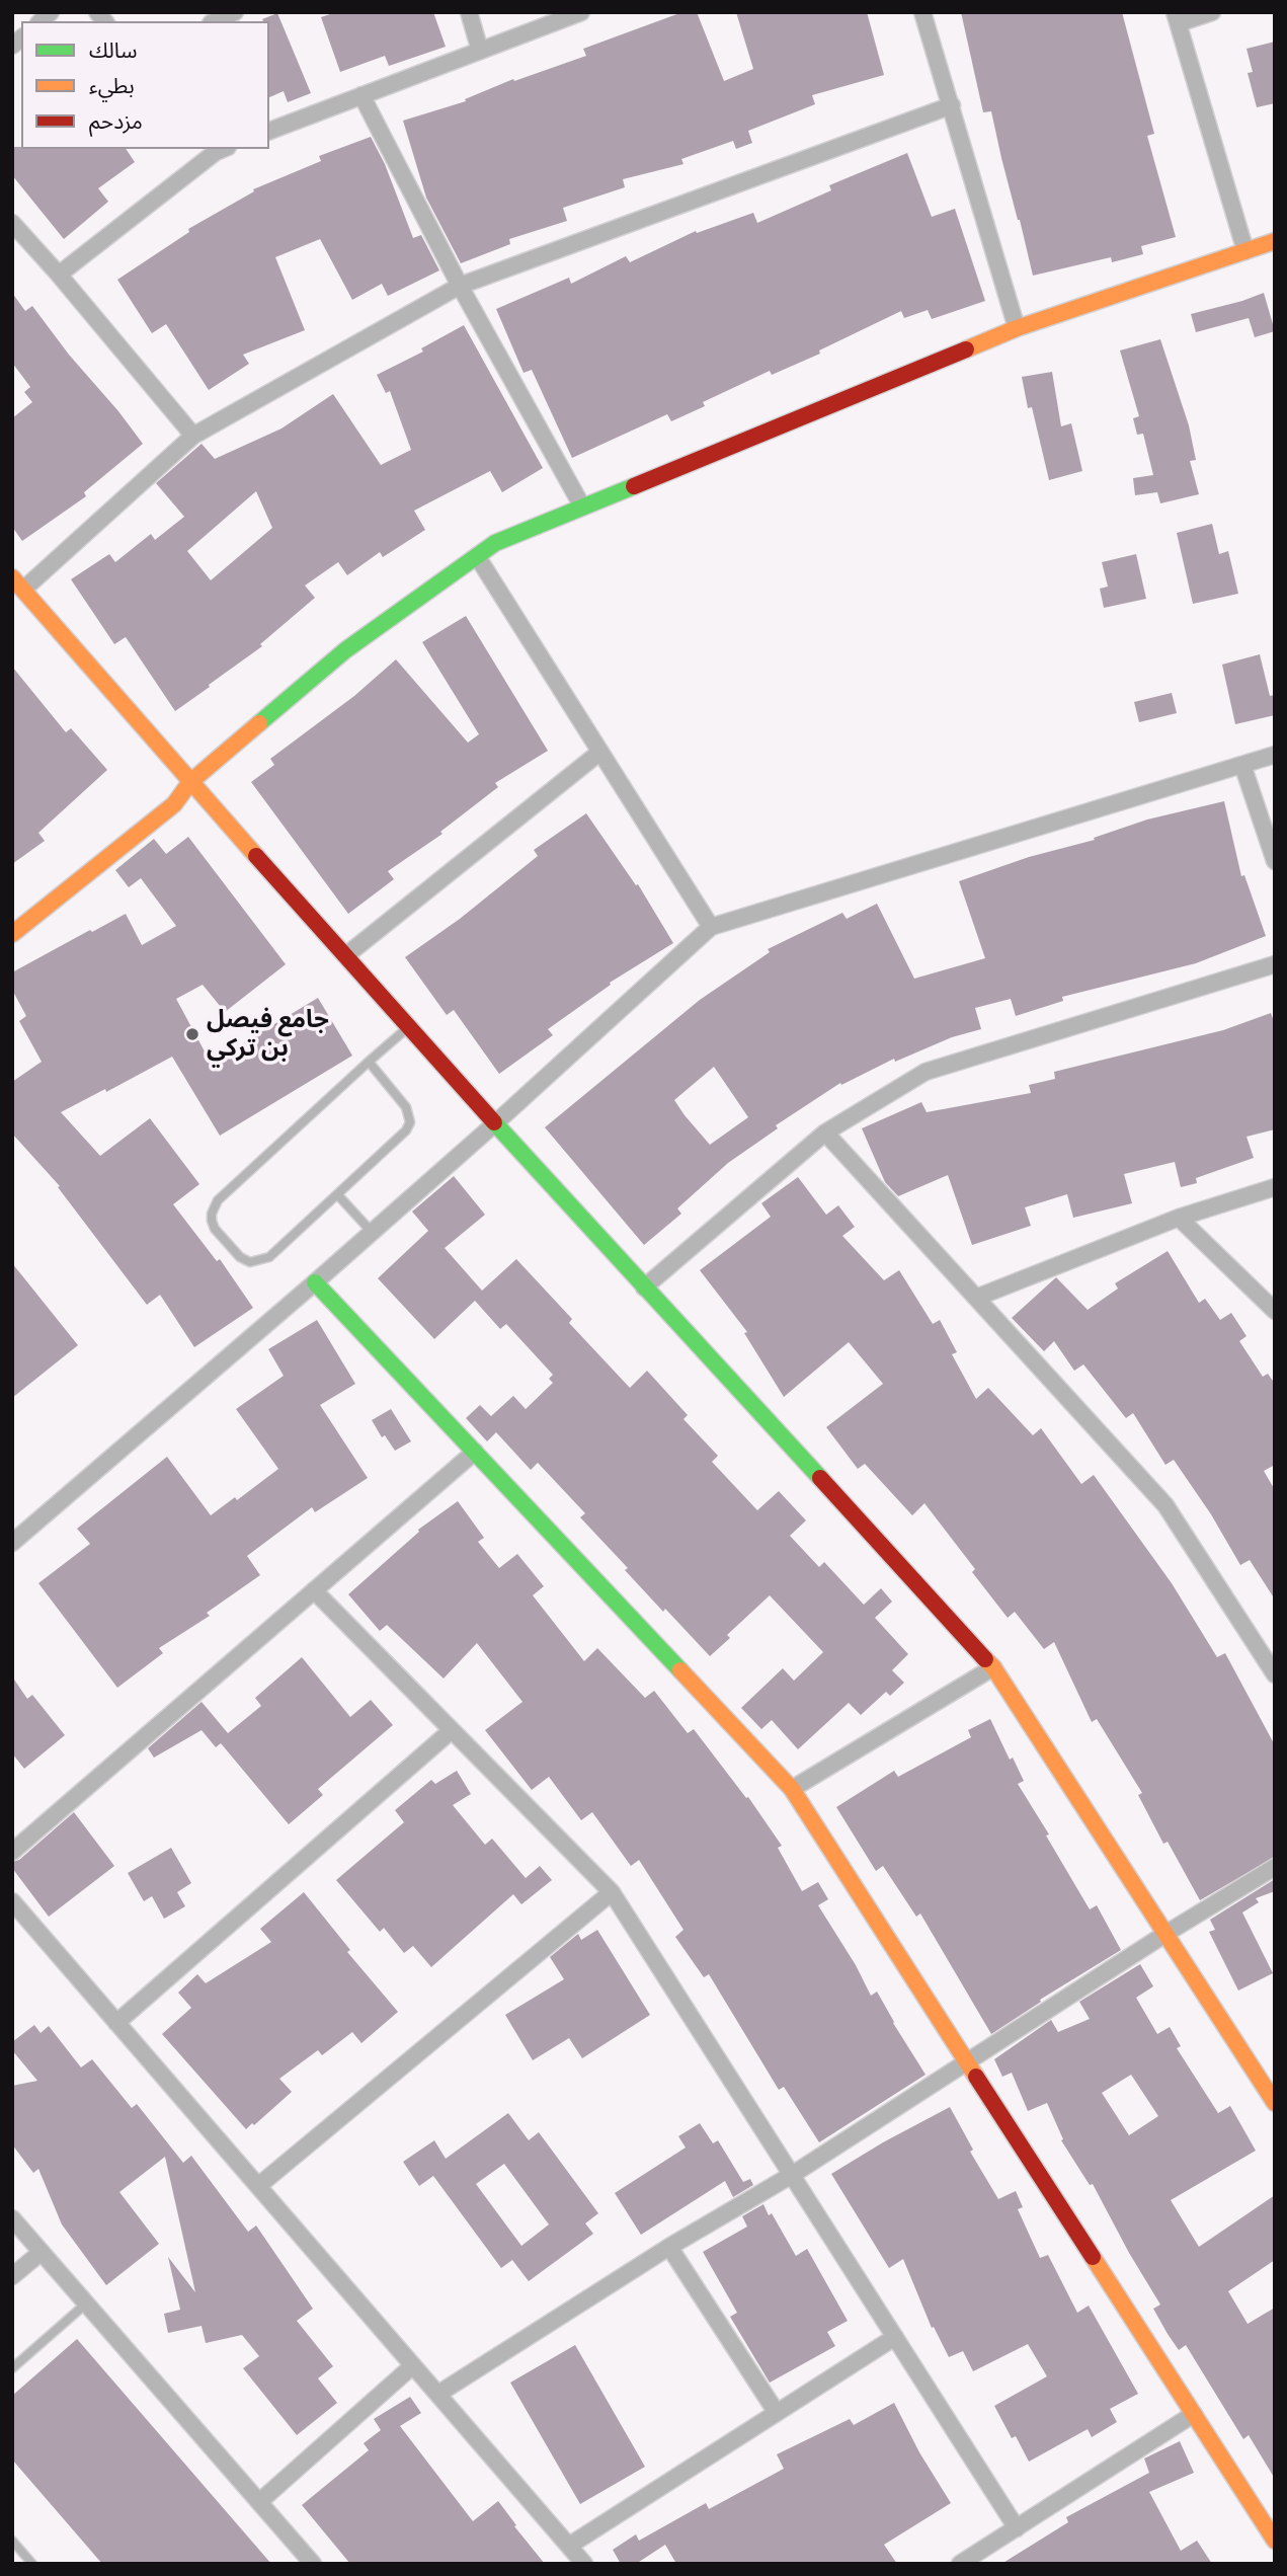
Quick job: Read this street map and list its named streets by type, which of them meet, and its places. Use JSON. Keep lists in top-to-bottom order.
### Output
{
  "places": ["جامع فيصل بن تركي"],
  "legend": ["سالك", "بطيء", "مزدحم"]
}
